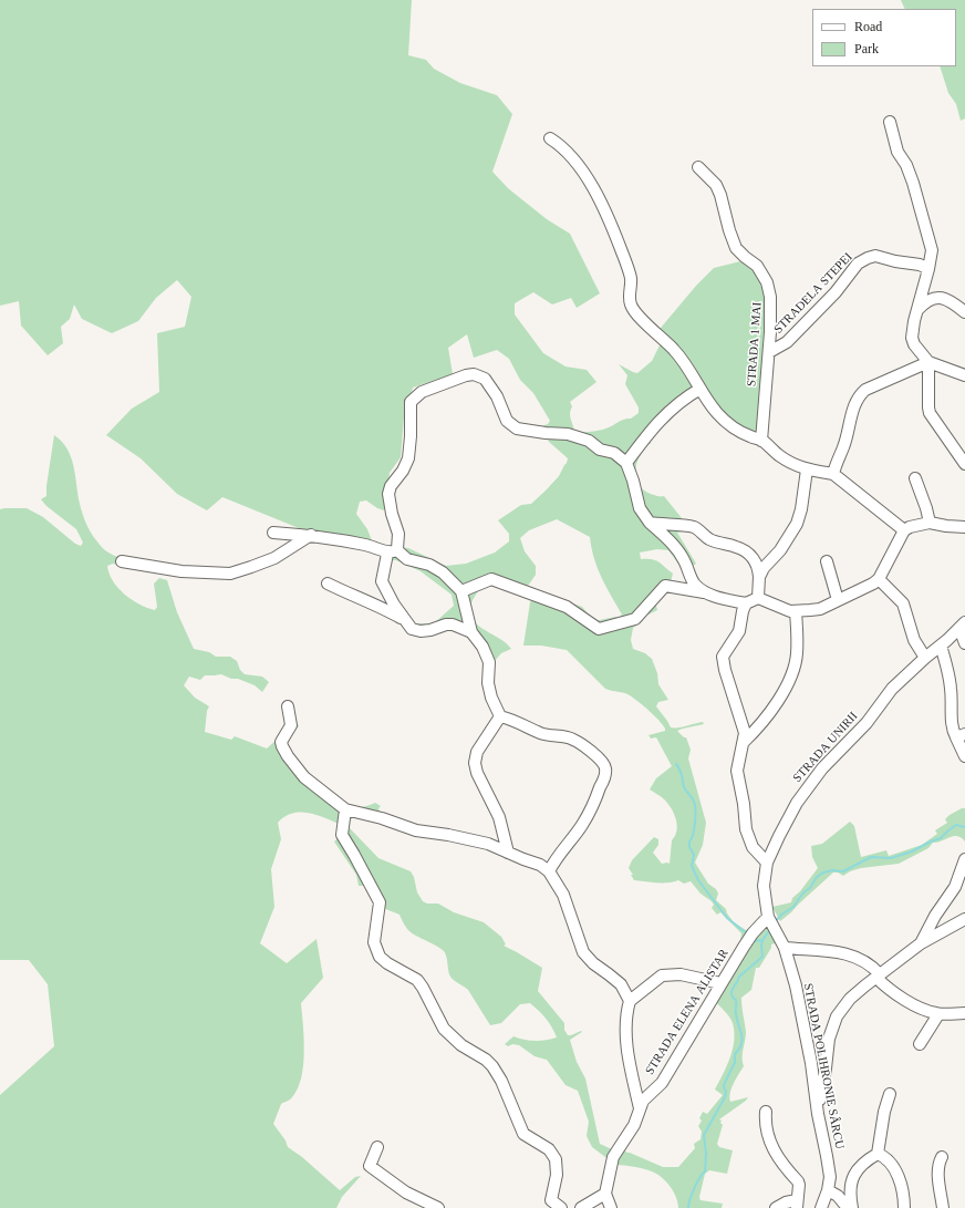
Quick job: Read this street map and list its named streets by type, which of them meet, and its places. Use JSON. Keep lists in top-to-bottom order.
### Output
{
  "streets": {
    "street": [
      "STRADELA STEPEI",
      "STRADA 1 MAI",
      "STRADA UNIRII",
      "STRADA ELENA ALISTAR",
      "STRADA POLIHRONIE SÂRCU"
    ]
  },
  "crossings": [
    ["STRADELA STEPEI", "STRADA 1 MAI"],
    ["STRADA UNIRII", "STRADA ELENA ALISTAR"],
    ["STRADA UNIRII", "STRADA POLIHRONIE SÂRCU"]
  ],
  "legend": ["Road", "Park"]
}
